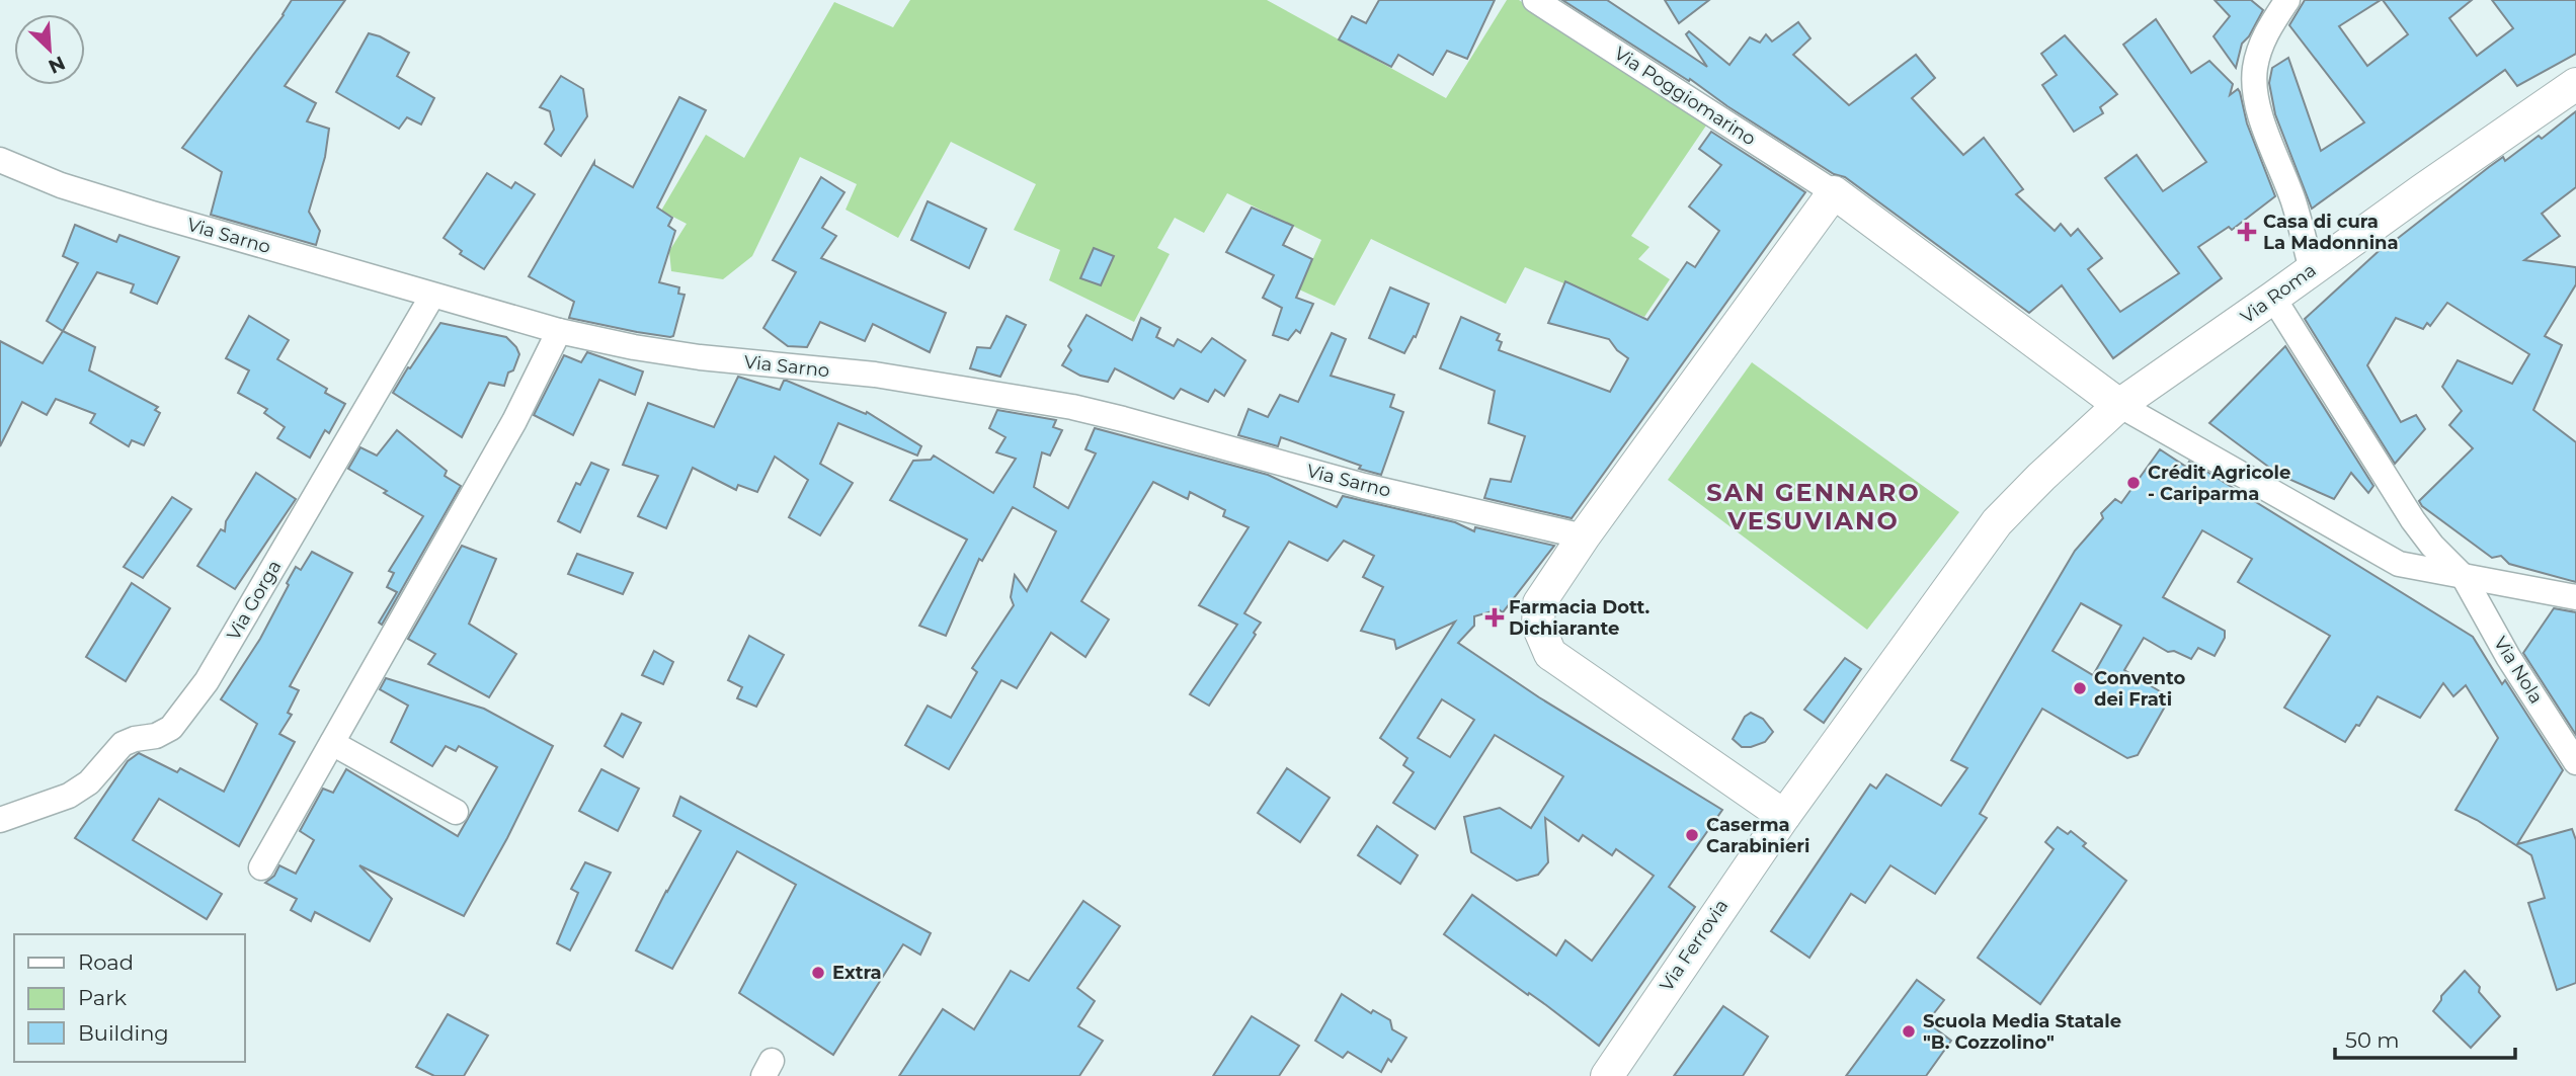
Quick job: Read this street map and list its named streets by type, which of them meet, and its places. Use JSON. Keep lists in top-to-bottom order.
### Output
{
  "streets": {
    "main road": ["Via Roma", "Via Ferrovia"],
    "street": [
      "Via Poggiomarino",
      "Via Sarno",
      "Via Gorga",
      "Via Nola"
    ]
  },
  "crossings": [
    ["Via Sarno", "Via Gorga"],
    ["Via Roma", "Via Nola"],
    ["Via Roma", "Via Ferrovia"]
  ],
  "districts": ["SAN GENNARO VESUVIANO"],
  "places": {
    "health": ["Casa di cura La Madonnina", "Farmacia Dott. Dichiarante"],
    "other": [
      "Crédit Agricole - Cariparma",
      "Convento dei Frati",
      "Caserma Carabinieri",
      "Extra",
      "Scuola Media Statale \"B. Cozzolino\""
    ]
  },
  "legend": ["Road", "Park", "Building"],
  "scale_bar": "50 m",
  "north": "bottom right"
}
